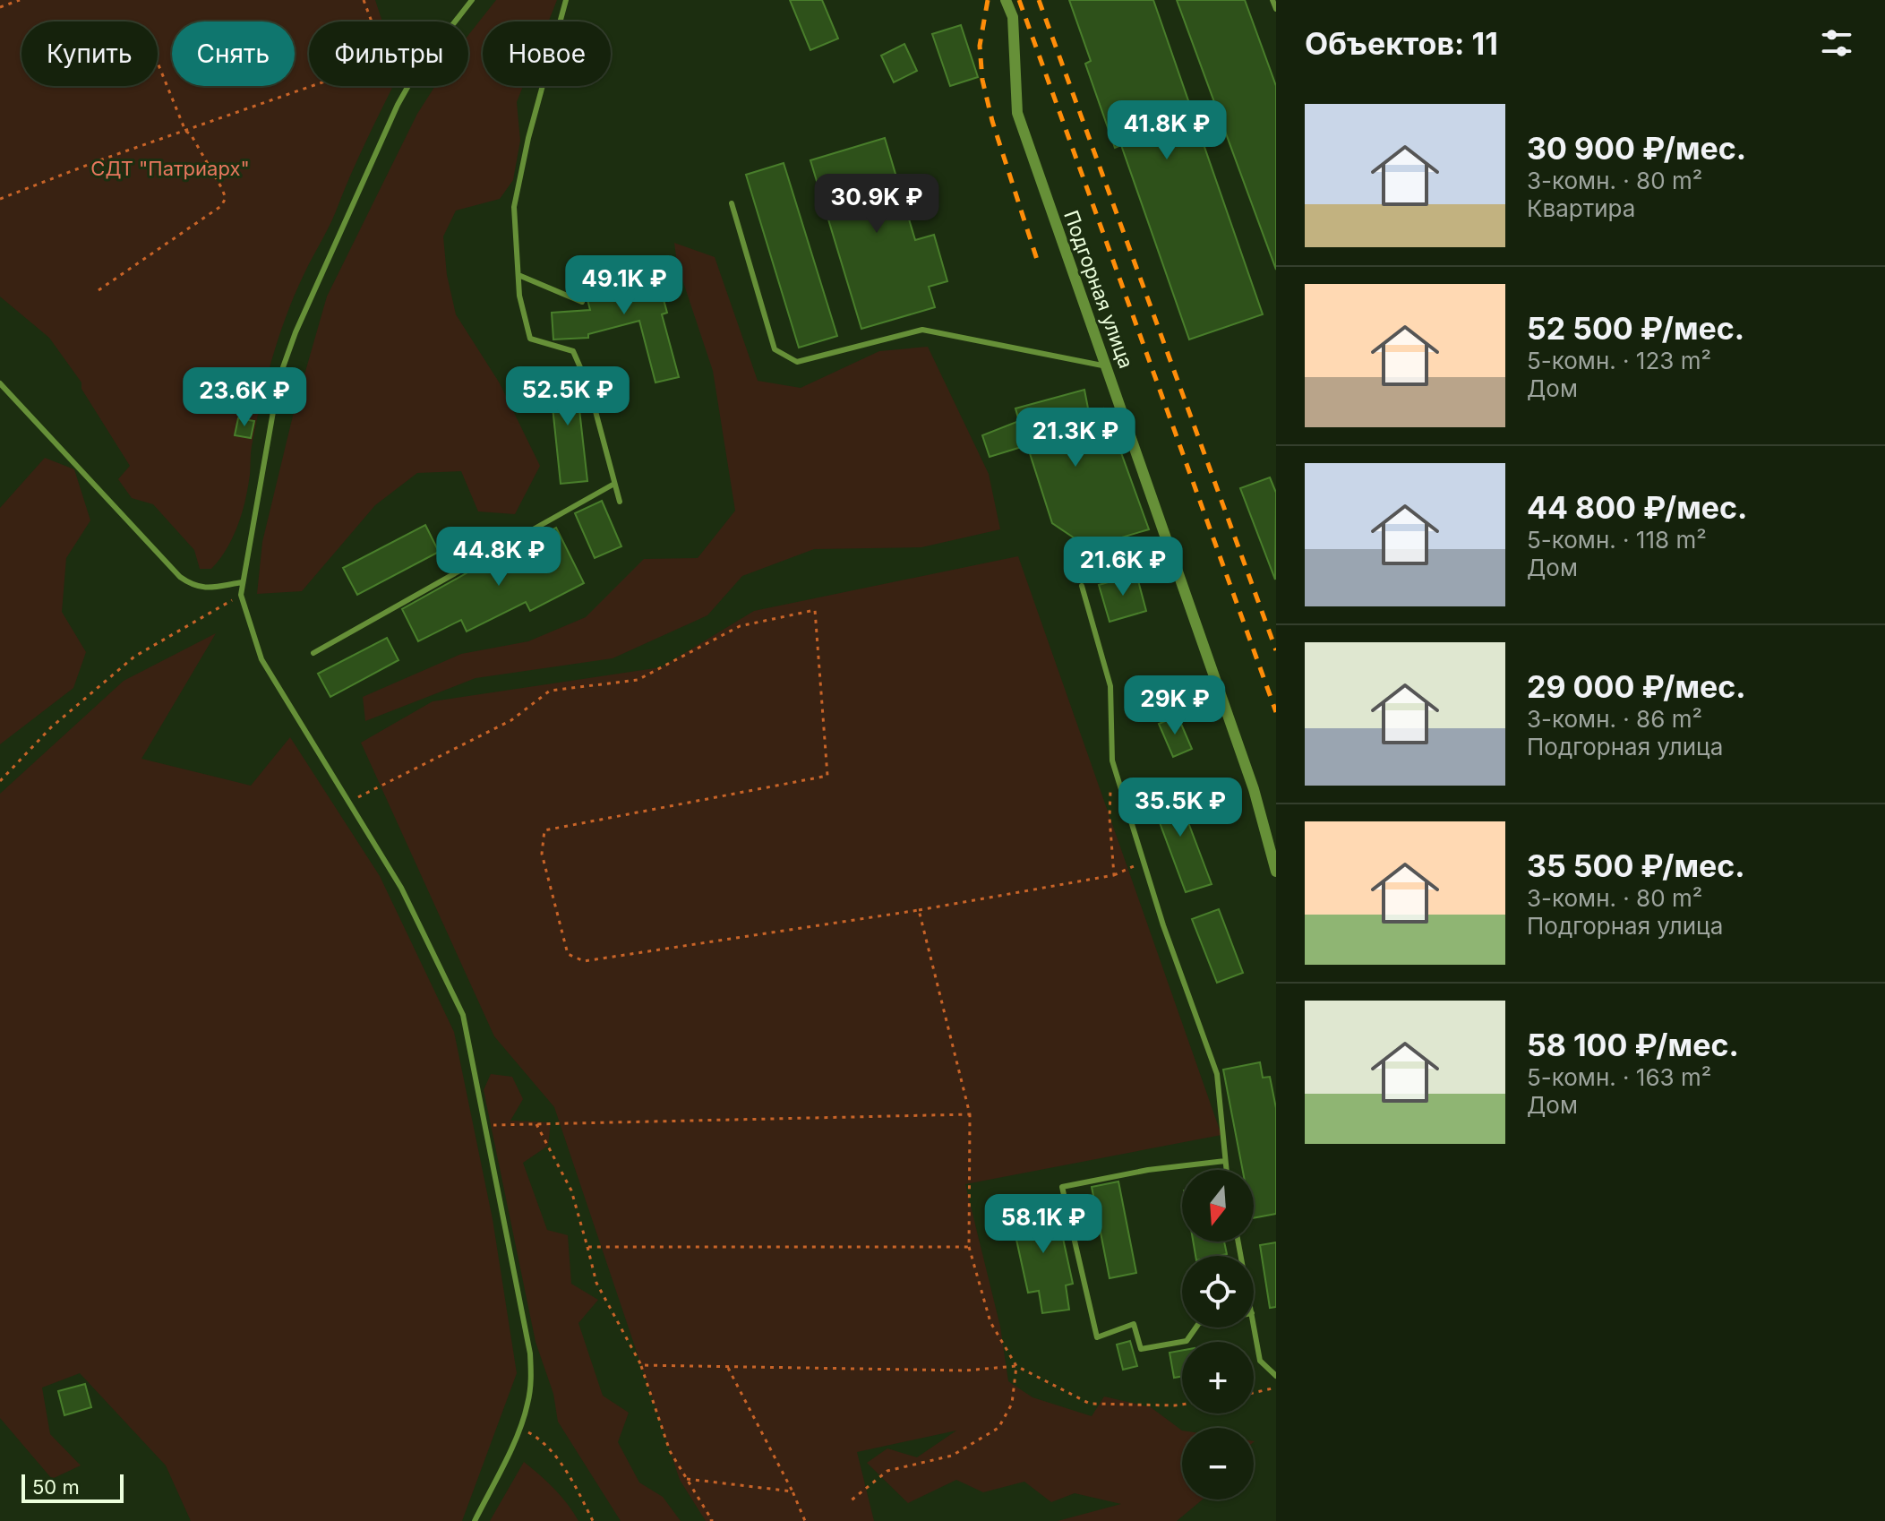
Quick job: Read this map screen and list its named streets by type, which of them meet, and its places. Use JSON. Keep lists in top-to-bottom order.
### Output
{
  "streets": {
    "street": ["Подгорная улица"]
  },
  "parks": ["СДТ \"Патриарх\""],
  "scale_bar": "50 m",
  "north": "bottom",
  "page": {
    "heading": "Объектов: 11",
    "chip": [
      "Купить",
      "Снять",
      "Фильтры",
      "Новое"
    ],
    "list": [
      {
        "name": "30 900 ₽/мес.",
        "note": "3-комн. · 80 m² · Квартира"
      },
      {
        "name": "52 500 ₽/мес.",
        "note": "5-комн. · 123 m² · Дом"
      },
      {
        "name": "44 800 ₽/мес.",
        "note": "5-комн. · 118 m² · Дом"
      },
      {
        "name": "29 000 ₽/мес.",
        "note": "3-комн. · 86 m² · Подгорная улица"
      },
      {
        "name": "35 500 ₽/мес.",
        "note": "3-комн. · 80 m² · Подгорная улица"
      },
      {
        "name": "58 100 ₽/мес.",
        "note": "5-комн. · 163 m² · Дом"
      }
    ],
    "price": [
      "41.8K ₽",
      "30.9K ₽",
      "49.1K ₽",
      "52.5K ₽",
      "23.6K ₽",
      "21.3K ₽",
      "44.8K ₽",
      "21.6K ₽",
      "29K ₽",
      "35.5K ₽",
      "58.1K ₽"
    ],
    "map_buttons": ["+", "−"],
    "scale": "50 m"
  }
}
